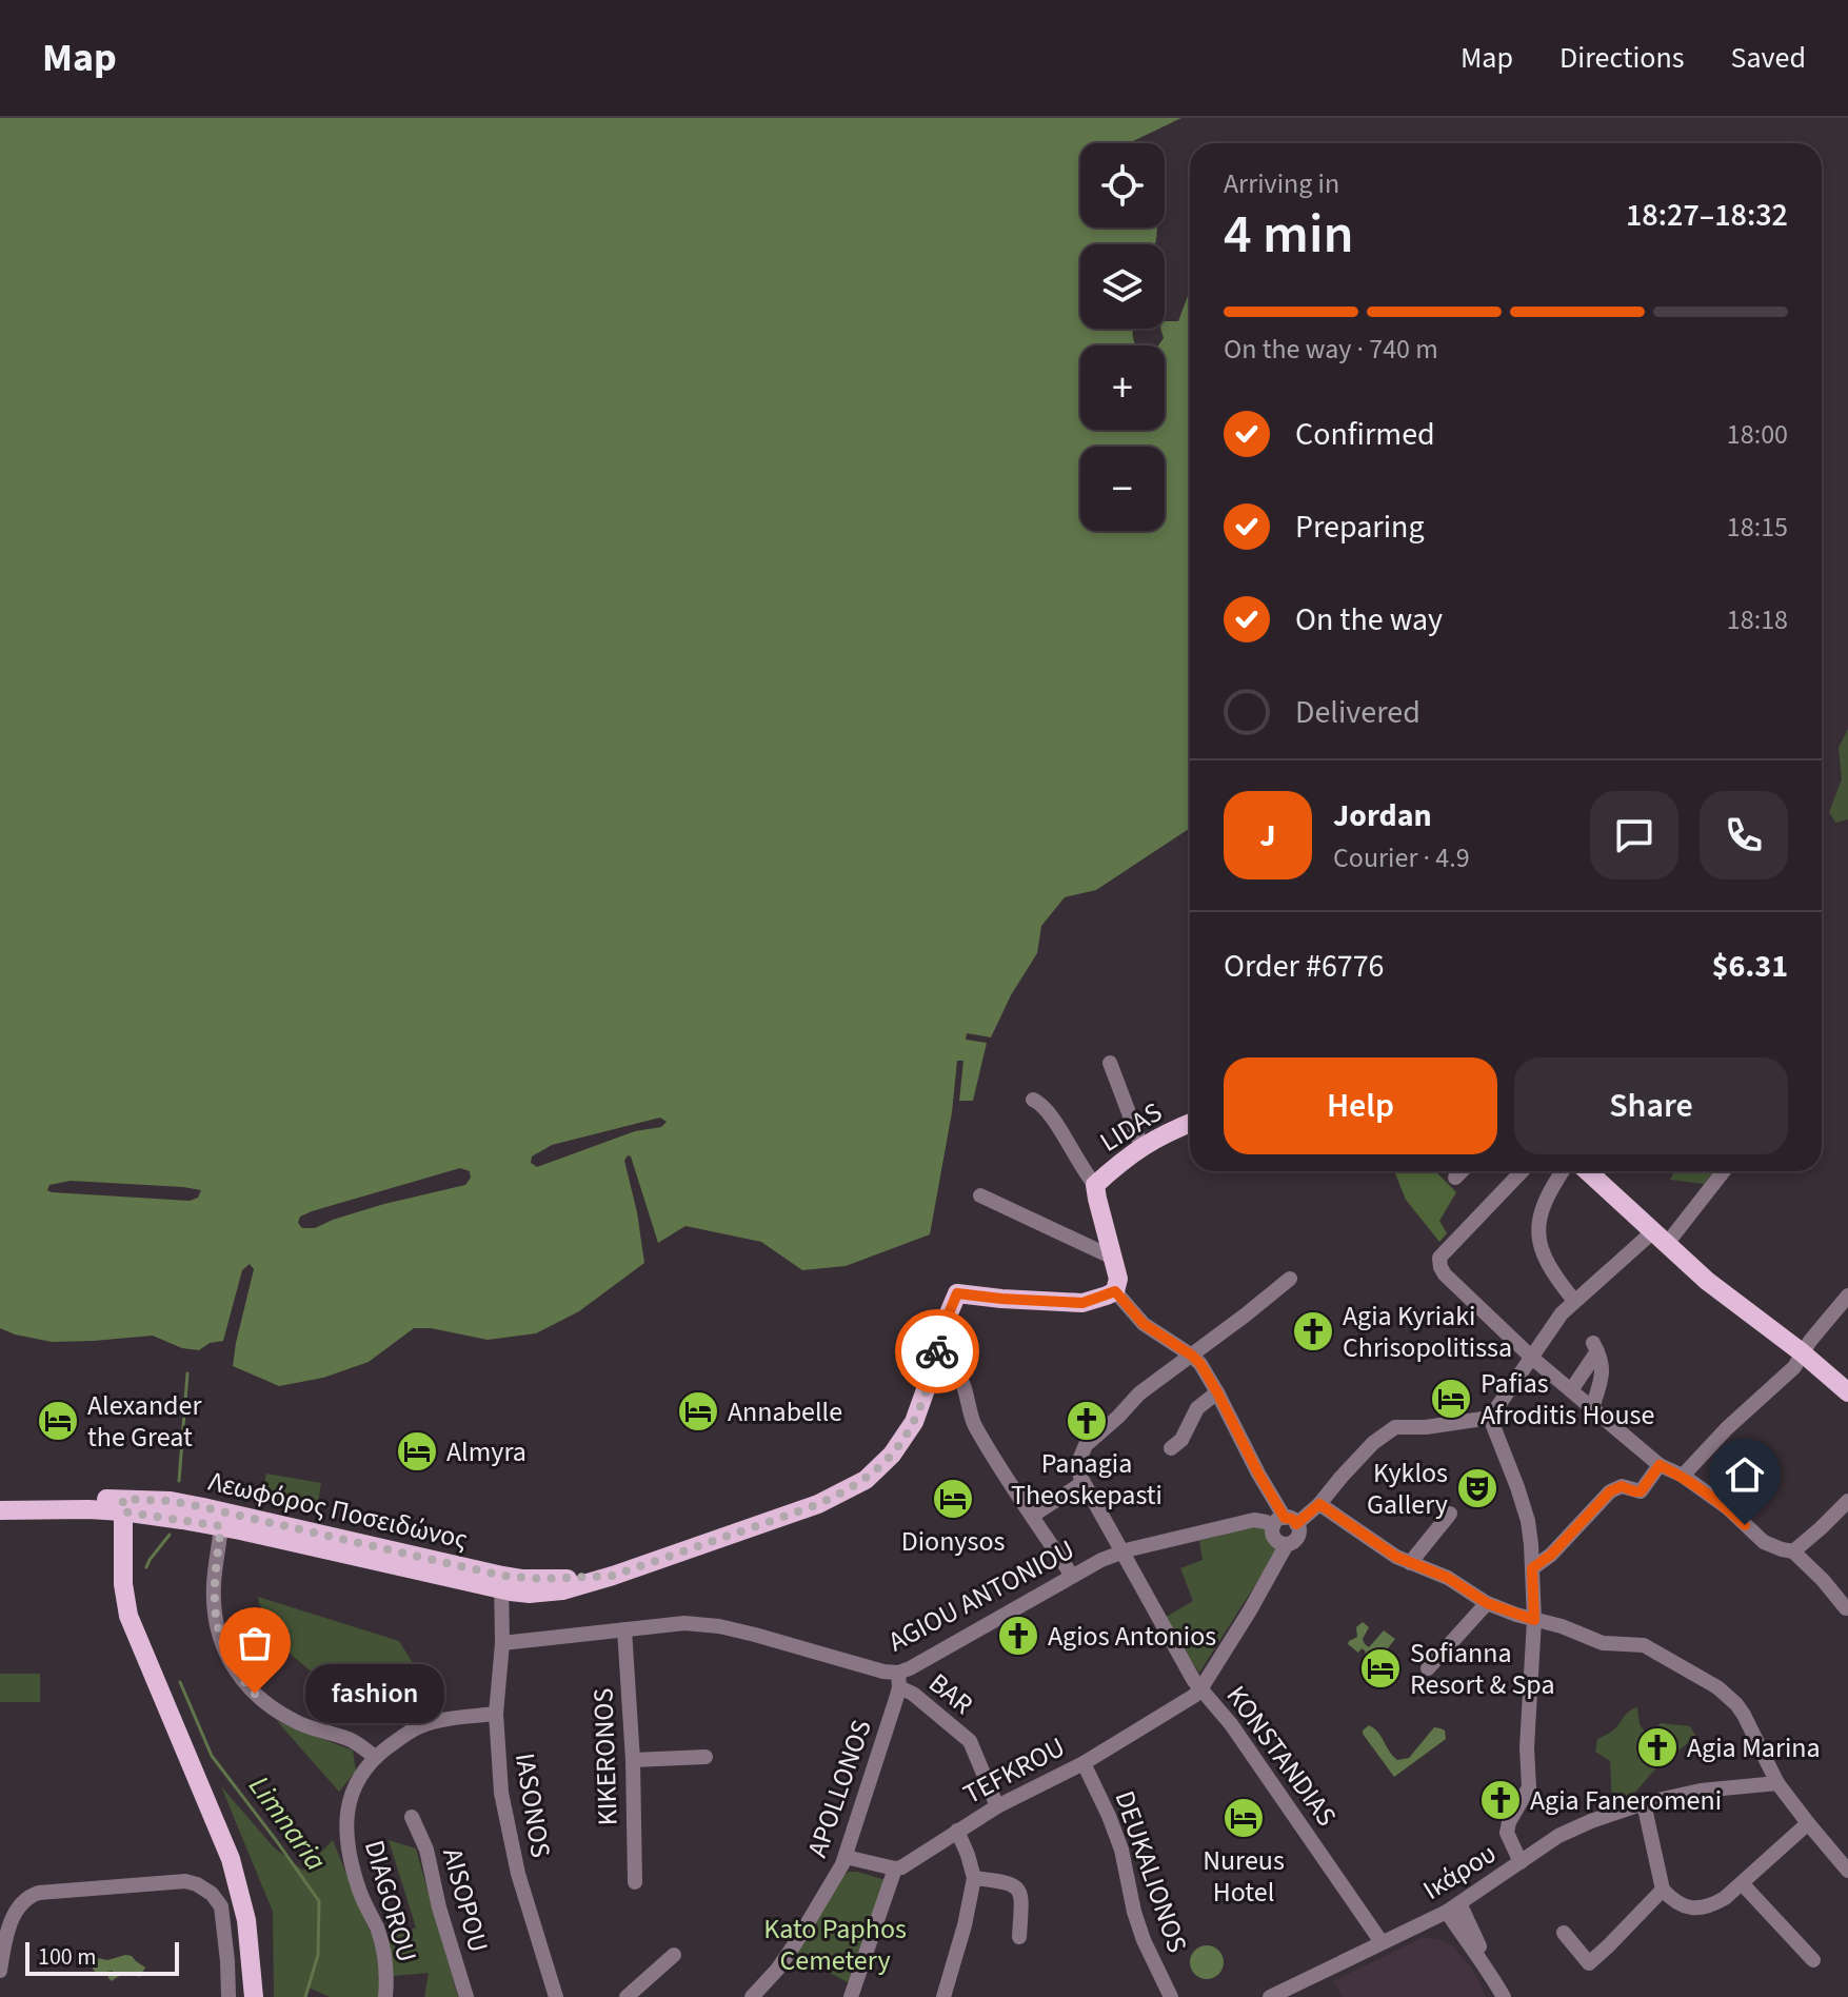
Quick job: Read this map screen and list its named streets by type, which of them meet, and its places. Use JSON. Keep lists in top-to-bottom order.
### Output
{
  "streets": {
    "main road": ["LIDAS", "Λεωφόρος Ποσειδώνος"],
    "street": [
      "AGIOU ANTONIOU",
      "BAR",
      "KONSTANDIAS",
      "KIKERONOS",
      "TEFKROU",
      "APOLLONOS",
      "IASONOS",
      "DEUKALIONOS",
      "Ικάρου",
      "AISOPOU",
      "DIAGOROU"
    ]
  },
  "crossings": [
    ["Λεωφόρος Ποσειδώνος", "IASONOS"],
    ["AGIOU ANTONIOU", "BAR"],
    ["AGIOU ANTONIOU", "KONSTANDIAS"],
    ["AGIOU ANTONIOU", "KIKERONOS"],
    ["AGIOU ANTONIOU", "APOLLONOS"],
    ["AGIOU ANTONIOU", "IASONOS"],
    ["BAR", "TEFKROU"],
    ["BAR", "APOLLONOS"],
    ["KONSTANDIAS", "TEFKROU"],
    ["KONSTANDIAS", "Ικάρου"],
    ["TEFKROU", "DEUKALIONOS"],
    ["IASONOS", "DIAGOROU"]
  ],
  "water": ["Limnaria"],
  "parks": ["Kato Paphos Cemetery"],
  "places": {
    "church": [
      "Agia Kyriaki Chrisopolitissa",
      "Panagia Theoskepasti",
      "Agios Antonios",
      "Agia Marina",
      "Agia Faneromeni"
    ],
    "hotel": [
      "Pafias Afroditis House",
      "Annabelle",
      "Alexander the Great",
      "Almyra",
      "Dionysos",
      "Sofianna Resort & Spa",
      "Nureus Hotel"
    ],
    "theatre": ["Kyklos Gallery"],
    "other": ["fashion"]
  },
  "scale_bar": "100 m",
  "page": {
    "header": "Map",
    "nav": ["Map", "Directions", "Saved"],
    "map_buttons": ["+", "−"],
    "heading": ["4 min", "Arriving in", "18:27–18:32"],
    "panel": [
      "Jordan",
      "Courier · 4.9",
      "Order #6776",
      "$6.31"
    ],
    "bar": "On the way · 740 m",
    "list": [
      ["Confirmed", "18:00"],
      ["Preparing", "18:15"],
      ["On the way", "18:18"],
      "Delivered"
    ],
    "round": "J",
    "buttons": ["Help", "Share"],
    "bubble": "fashion",
    "scale": "100 m"
  }
}
